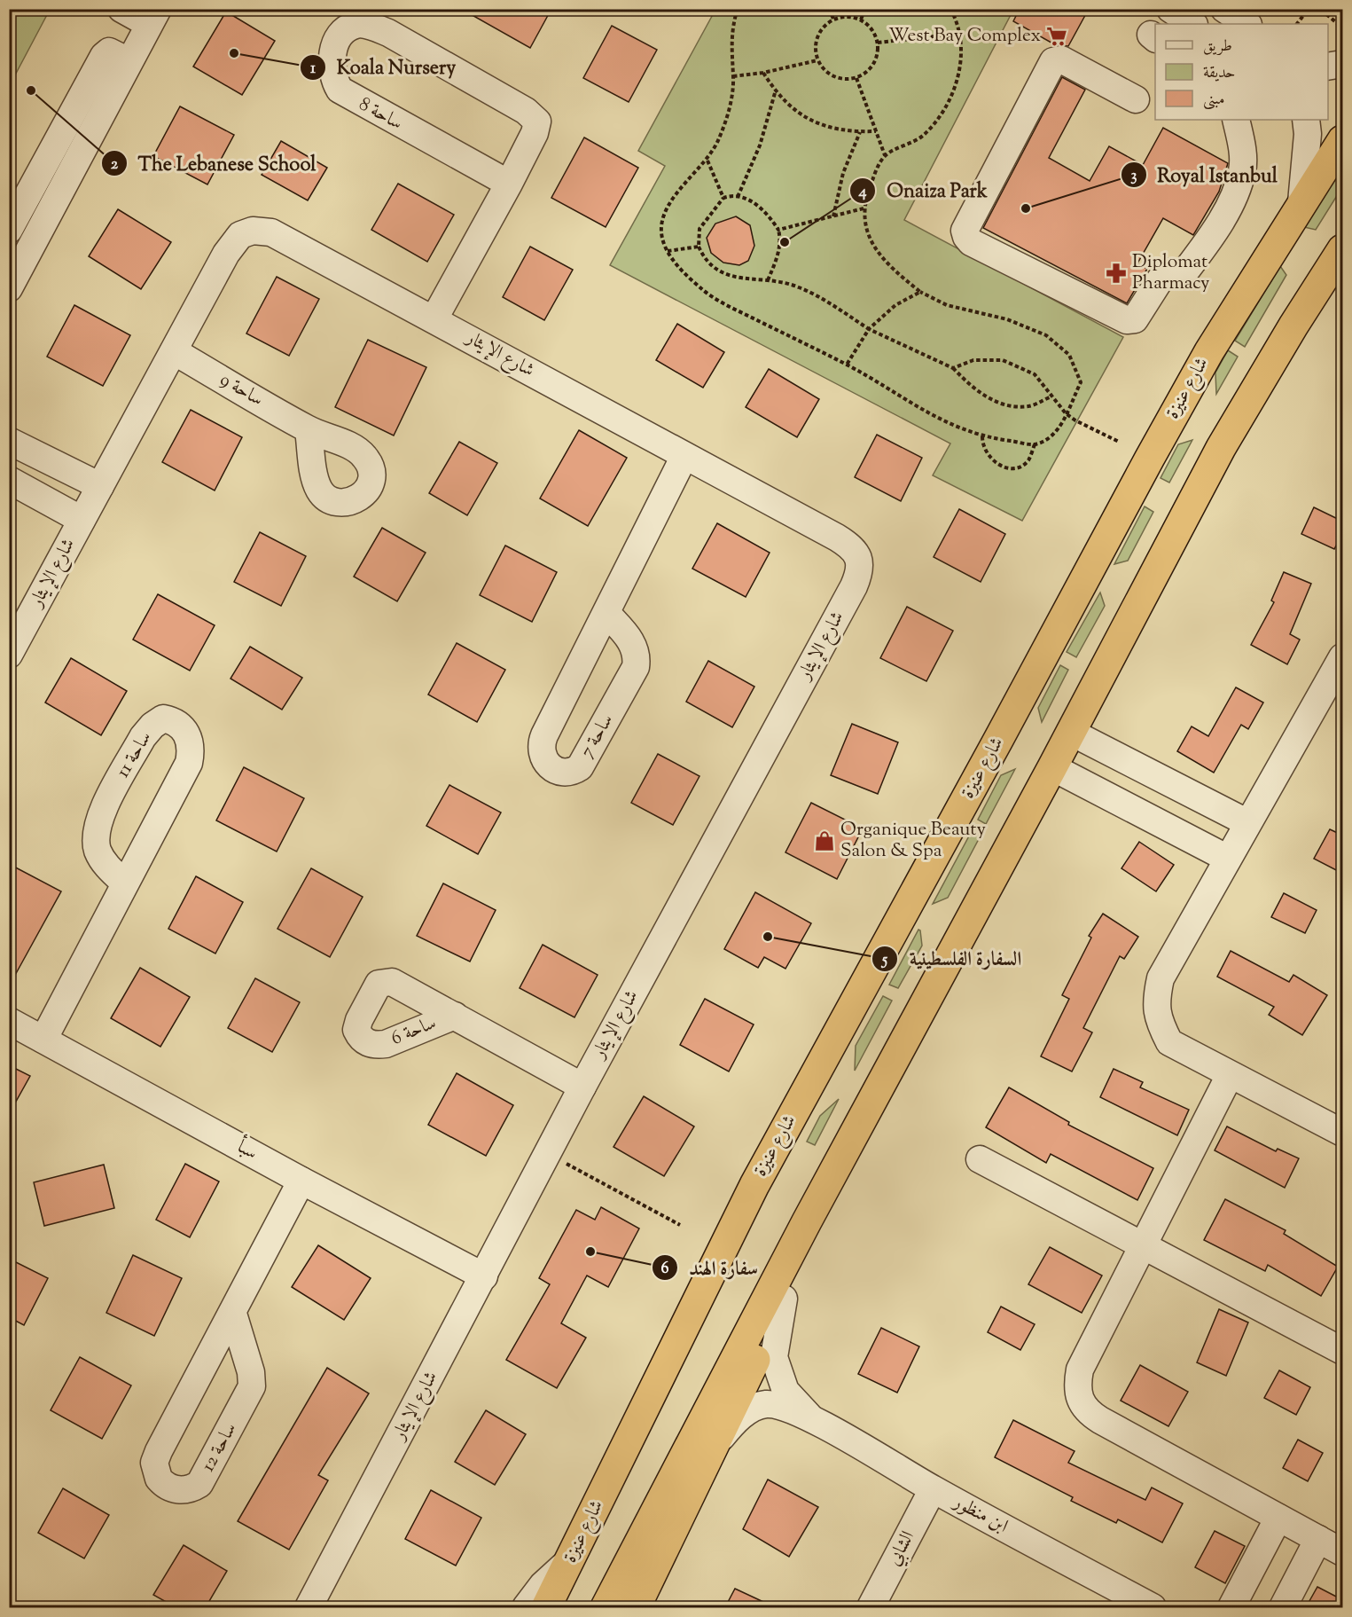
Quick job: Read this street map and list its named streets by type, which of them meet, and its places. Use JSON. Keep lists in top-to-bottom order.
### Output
{
  "streets": {
    "highway": ["شارع عنيزة"],
    "street": [
      "ساحة 8",
      "شارع الإيثار",
      "ساحة 9",
      "ساحة 7",
      "ساحة 11",
      "ساحة 6",
      "سبأ",
      "ساحة 12",
      "ابن منظور",
      "الشابي"
    ]
  },
  "crossings": [
    ["ساحة 8", "شارع الإيثار"],
    ["شارع الإيثار", "ساحة 9"],
    ["شارع الإيثار", "ساحة 7"],
    ["شارع الإيثار", "ساحة 6"],
    ["شارع الإيثار", "سبأ"],
    ["ساحة 11", "سبأ"],
    ["سبأ", "ساحة 12"],
    ["ابن منظور", "الشابي"]
  ],
  "places": {
    "supermarket": ["West Bay Complex"],
    "other": [
      "Koala Nursery",
      "The Lebanese School",
      "Royal Istanbul",
      "Onaiza Park",
      "السفارة الفلسطينية",
      "سفارة الهند"
    ],
    "pharmacy": ["Diplomat Pharmacy"],
    "shop": ["Organique Beauty Salon & Spa"]
  },
  "legend": ["طريق", "حديقة", "مبنى"]
}
